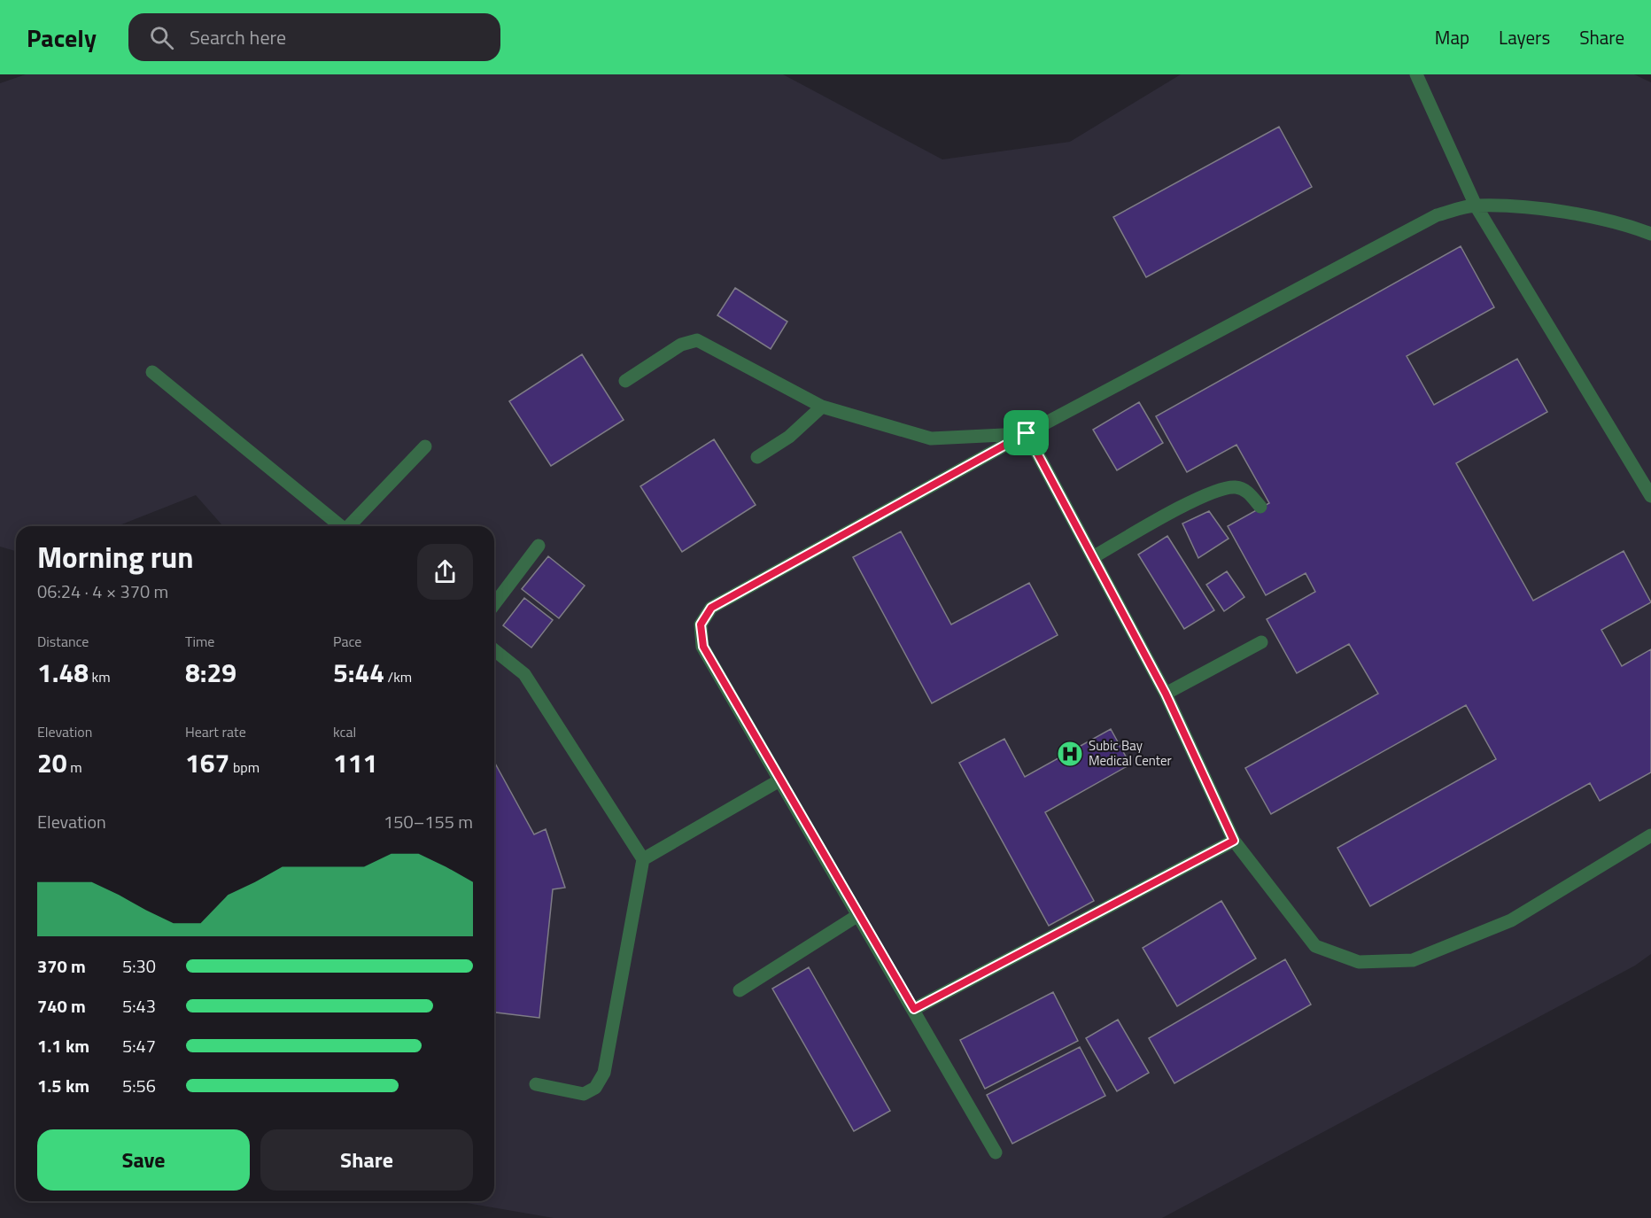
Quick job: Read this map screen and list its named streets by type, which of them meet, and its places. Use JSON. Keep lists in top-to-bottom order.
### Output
{
  "places": {
    "hospital": ["Subic Bay Medical Center"]
  },
  "page": {
    "header": "Pacely",
    "search": "Search here",
    "nav": ["Map", "Layers", "Share"],
    "heading": ["Morning run", "06:24 · 4 × 370 m"],
    "stats": [
      ["Distance", "1.48 km"],
      ["Time", "8:29"],
      ["Pace", "5:44 /km"],
      ["Elevation", "20 m"],
      ["Heart rate", "167 bpm"],
      ["kcal", "111"]
    ],
    "chart": ["Elevation", "150–155 m"],
    "list": [
      {
        "name": "370 m",
        "note": "5:30"
      },
      {
        "name": "740 m",
        "note": "5:43"
      },
      {
        "name": "1.1 km",
        "note": "5:47"
      },
      {
        "name": "1.5 km",
        "note": "5:56"
      }
    ],
    "buttons": ["Save", "Share"]
  }
}
